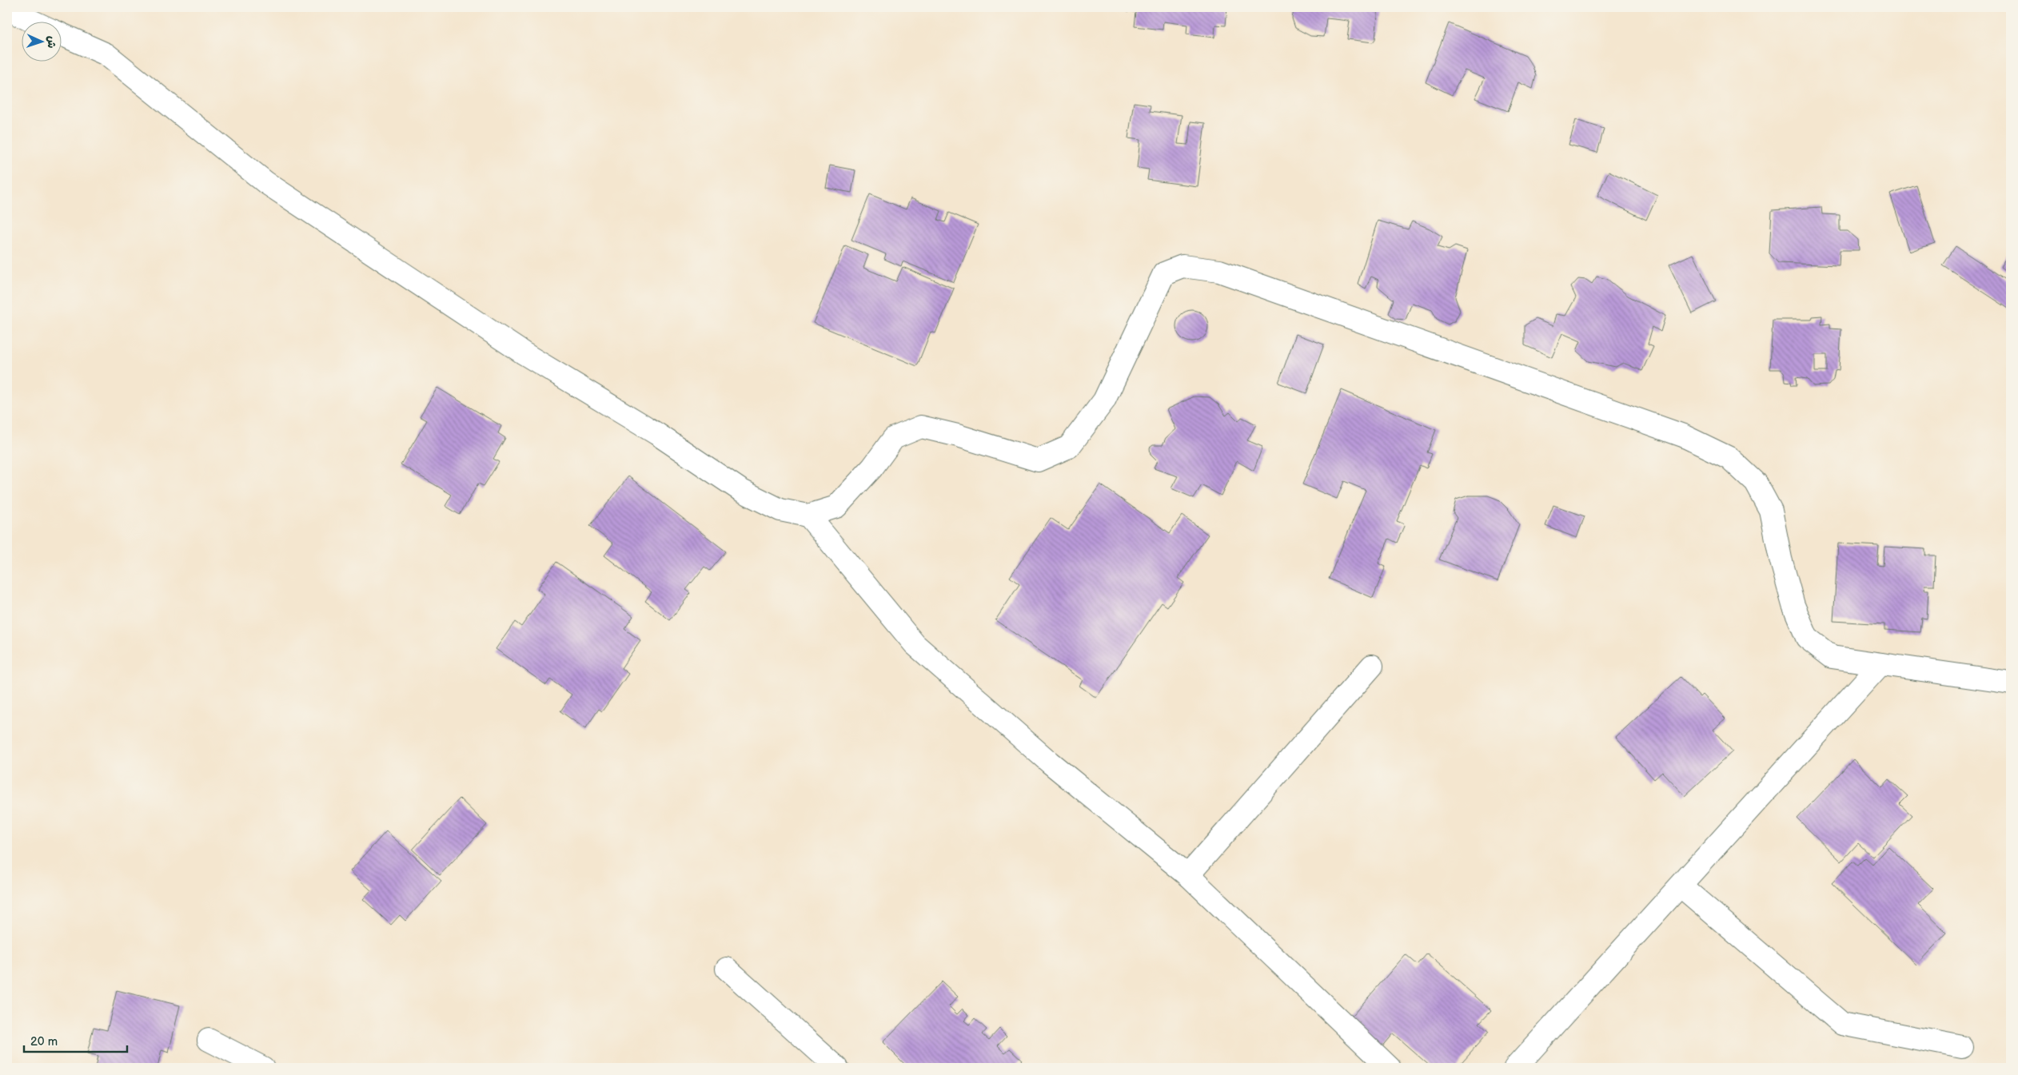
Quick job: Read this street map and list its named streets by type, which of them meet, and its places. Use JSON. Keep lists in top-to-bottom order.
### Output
{
  "scale_bar": "20 m",
  "north": "right"
}
